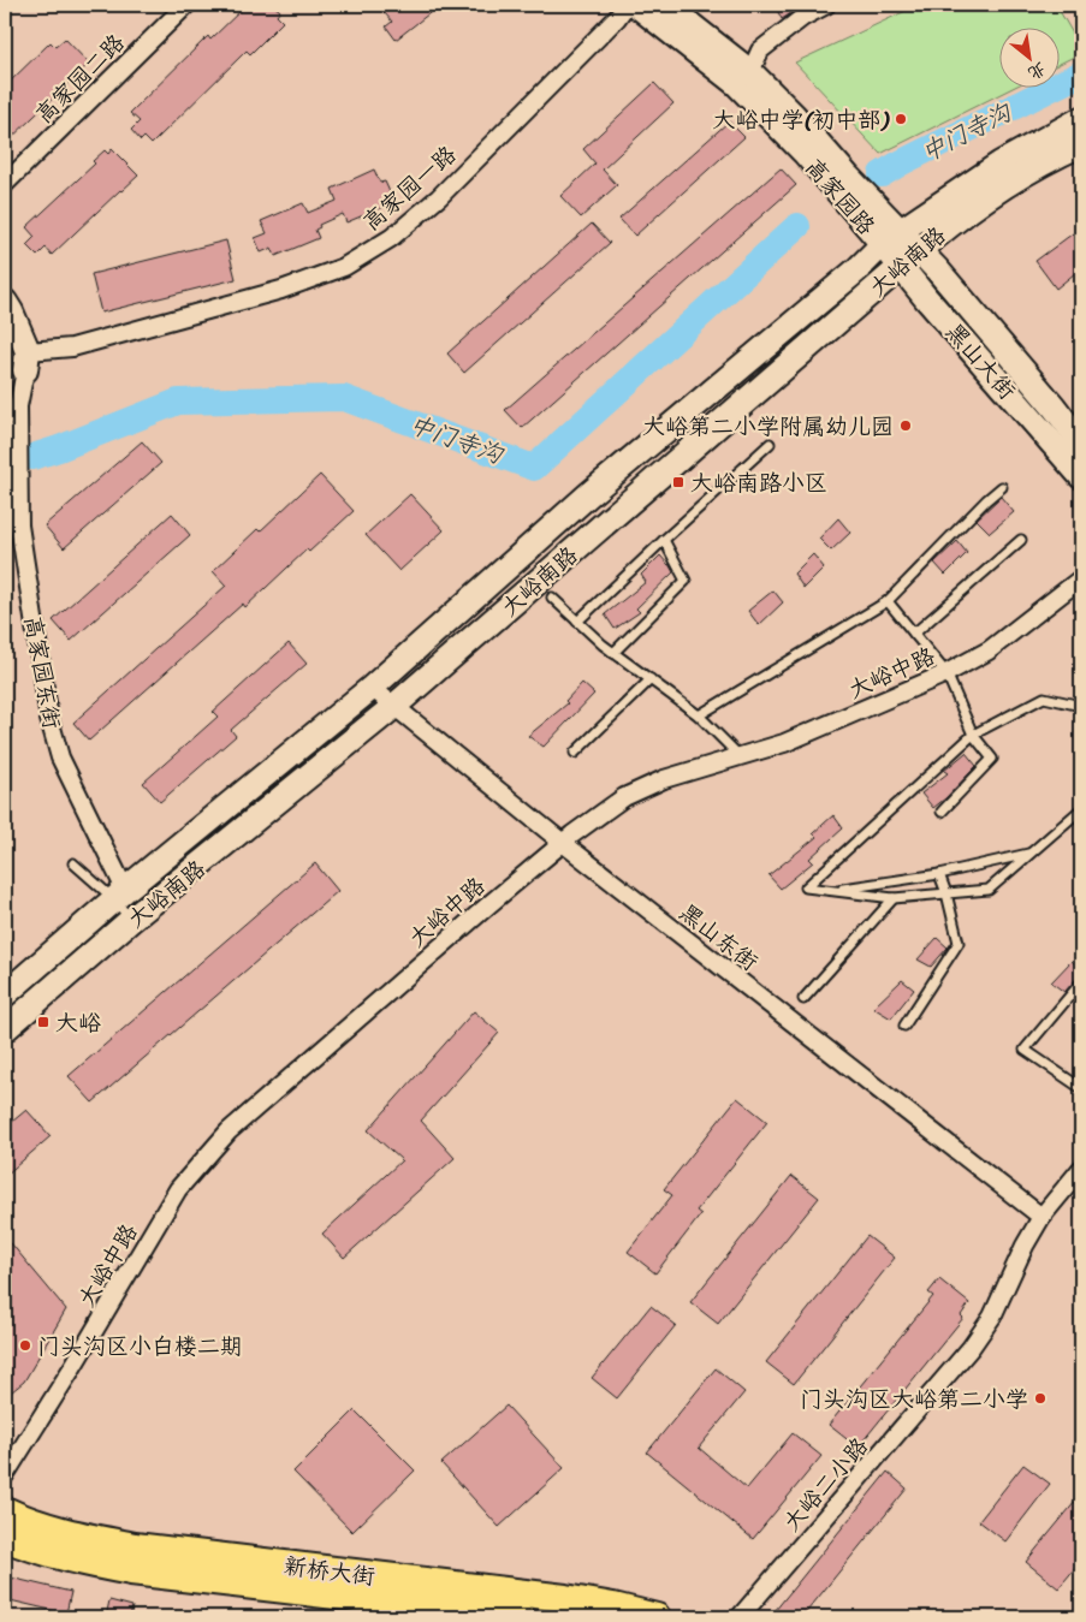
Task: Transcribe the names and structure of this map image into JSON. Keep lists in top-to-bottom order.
{
  "streets": {
    "main road": [
      "高家园路",
      "大峪南路",
      "黑山大街",
      "新桥大街"
    ],
    "street": [
      "高家园二路",
      "高家园一路",
      "高家园东街",
      "大峪中路",
      "黑山东街",
      "大峪二小路"
    ]
  },
  "crossings": [
    ["高家园一路", "高家园东街"],
    ["高家园路", "大峪南路"],
    ["高家园路", "黑山大街"],
    ["大峪南路", "黑山大街"],
    ["大峪南路", "高家园东街"],
    ["大峪南路", "黑山东街"],
    ["大峪中路", "黑山东街"],
    ["黑山东街", "大峪二小路"]
  ],
  "water": ["中门寺沟"],
  "places": {
    "other": [
      "大峪中学(初中部)",
      "大峪第二小学附属幼儿园",
      "门头沟区小白楼二期",
      "门头沟区大峪第二小学"
    ],
    "transit": ["大峪南路小区", "大峪"]
  },
  "north": "bottom right"
}
